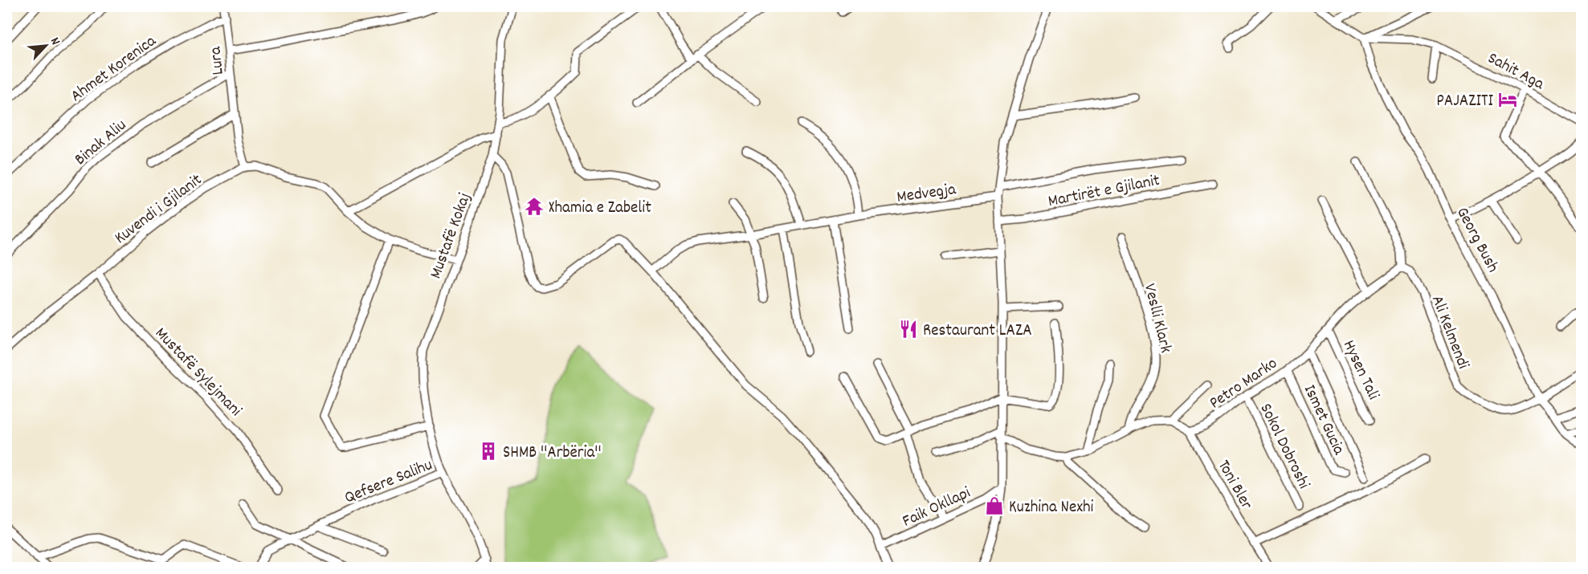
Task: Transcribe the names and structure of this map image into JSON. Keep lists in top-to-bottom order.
{
  "streets": {
    "street": [
      "Lura",
      "Ahmet Korenica",
      "Sahit Aga",
      "Binak Aliu",
      "Martirët e Gjilanit",
      "Medvegja",
      "Kuvendi i Gjilanit",
      "Mustafë Kokaj",
      "Georg Bush",
      "Veslli Klark",
      "Ali Kelmendi",
      "Hysen Tali",
      "Mustafë Sylejmani",
      "Petro Marko",
      "Ismet Gucia",
      "Sokol Dobroshi",
      "Qefsere Salihu",
      "Toni Bler",
      "Faik Okllapi"
    ]
  },
  "crossings": [
    ["Lura", "Ahmet Korenica"],
    ["Lura", "Binak Aliu"],
    ["Lura", "Kuvendi i Gjilanit"],
    ["Sahit Aga", "Georg Bush"],
    ["Kuvendi i Gjilanit", "Mustafë Sylejmani"],
    ["Mustafë Kokaj", "Qefsere Salihu"],
    ["Georg Bush", "Ali Kelmendi"],
    ["Ali Kelmendi", "Petro Marko"],
    ["Hysen Tali", "Petro Marko"],
    ["Petro Marko", "Ismet Gucia"],
    ["Petro Marko", "Sokol Dobroshi"],
    ["Petro Marko", "Toni Bler"]
  ],
  "places": {
    "hotel": ["PAJAZITI"],
    "temple": ["Xhamia e Zabelit"],
    "restaurant": ["Restaurant LAZA"],
    "building": ["SHMB ''Arbëria''"],
    "shop": ["Kuzhina Nexhi"]
  },
  "north": "top right"
}
